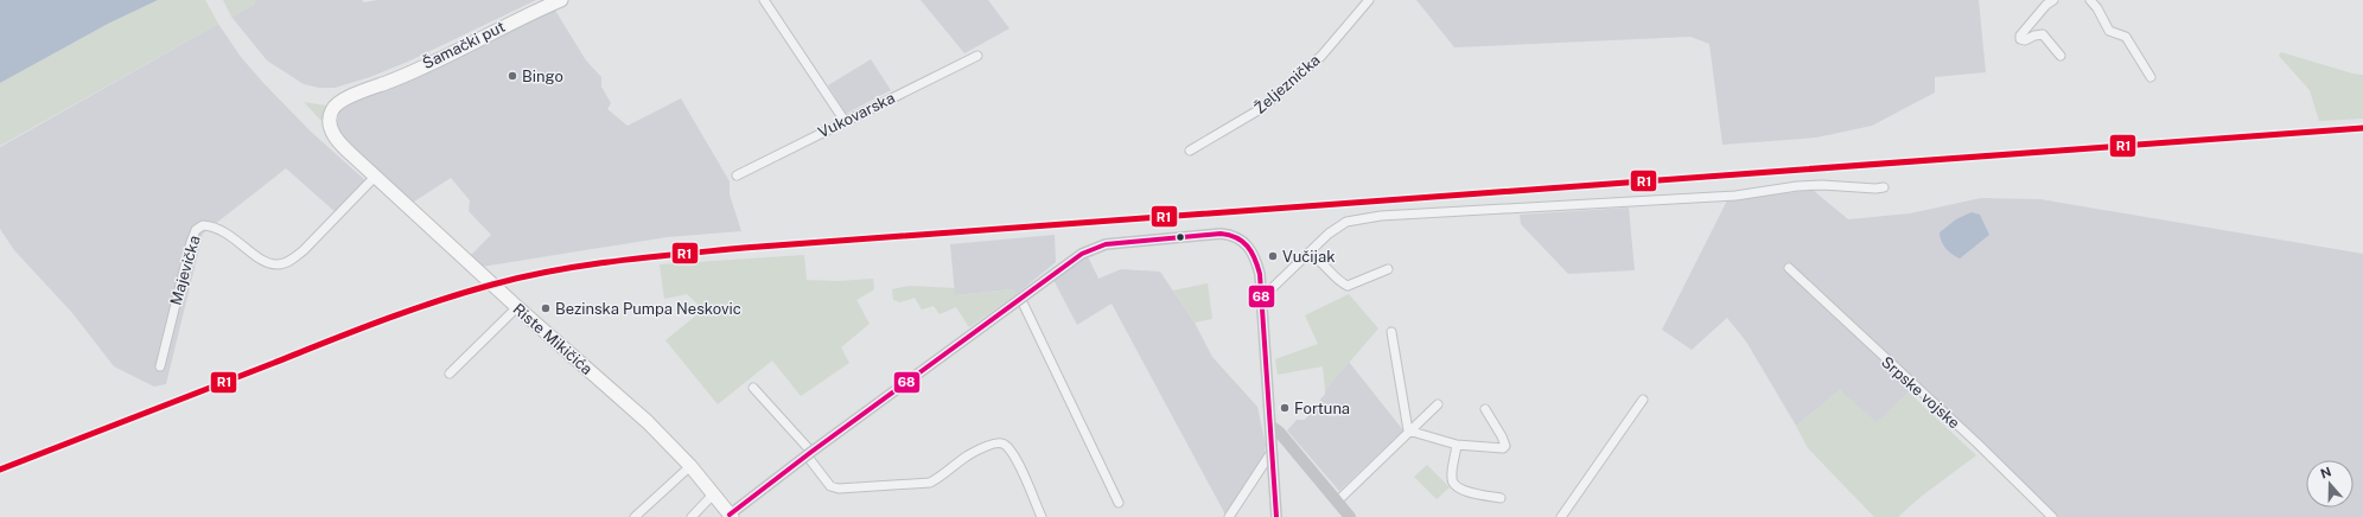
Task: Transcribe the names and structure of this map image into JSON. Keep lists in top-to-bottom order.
{
  "streets": {
    "main road": ["Šamački put", "Riste Mikičića"],
    "street": [
      "Željeznička",
      "Vukovarska",
      "Majevička",
      "Srpske vojske"
    ]
  },
  "crossings": [
    ["Šamački put", "Riste Mikičića"],
    ["Majevička", "Riste Mikičića"]
  ],
  "places": [
    "Bingo",
    "Vučijak",
    "Bezinska Pumpa Neskovic",
    "Fortuna"
  ],
  "lines": ["transit line R1", "transit line 68"],
  "north": "top"
}
